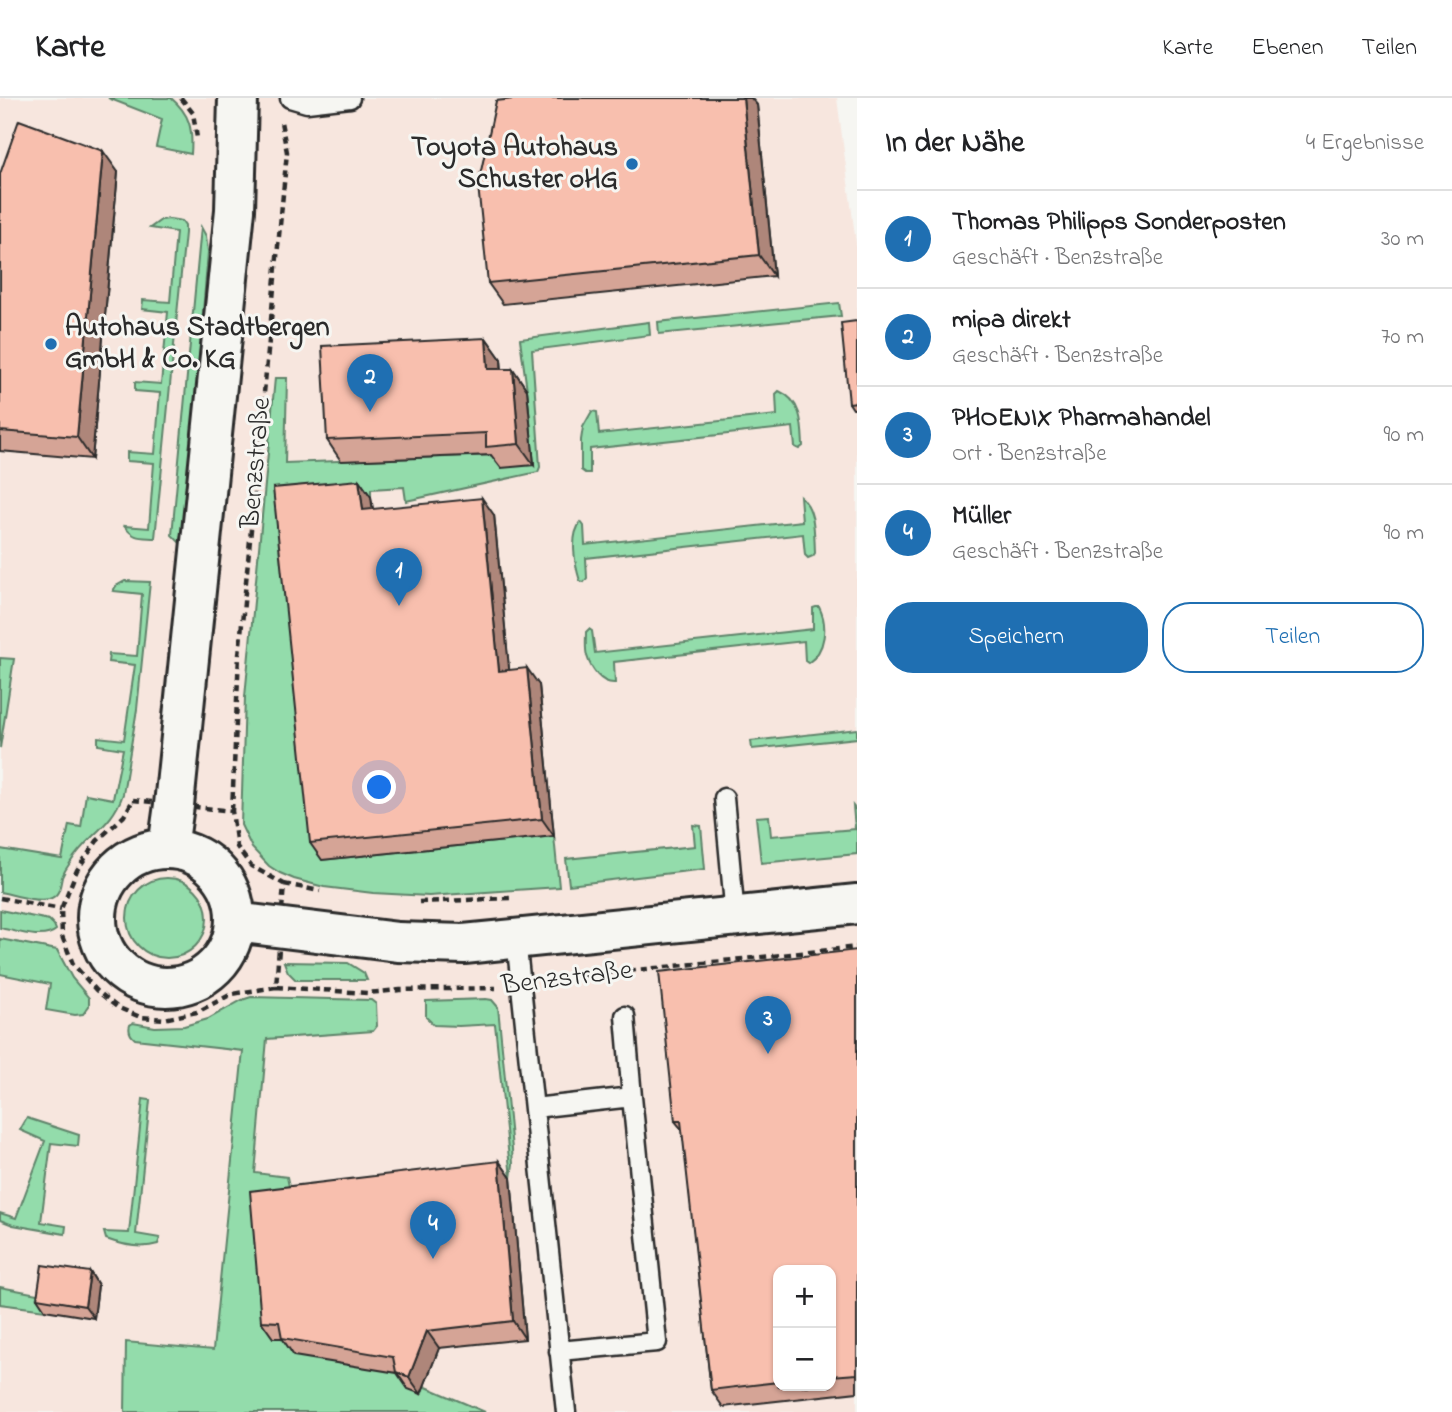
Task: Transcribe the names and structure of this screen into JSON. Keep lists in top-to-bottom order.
{
  "streets": {
    "street": ["Benzstraße"]
  },
  "places": ["Toyota Autohaus Schuster oHG", "Autohaus Stadtbergen GmbH & Co. KG"],
  "page": {
    "header": "Karte",
    "nav": ["Karte", "Ebenen", "Teilen"],
    "heading": ["In der Nähe", "4 Ergebnisse"],
    "list": [
      {
        "mark": "1",
        "name": "Thomas Philipps Sonderposten",
        "note": "Geschäft · Benzstraße",
        "value": "30 m"
      },
      {
        "mark": "2",
        "name": "mipa direkt",
        "note": "Geschäft · Benzstraße",
        "value": "70 m"
      },
      {
        "mark": "3",
        "name": "PHOENIX Pharmahandel",
        "note": "Ort · Benzstraße",
        "value": "90 m"
      },
      {
        "mark": "4",
        "name": "Müller",
        "note": "Geschäft · Benzstraße",
        "value": "90 m"
      }
    ],
    "pins": [
      "2",
      "1",
      "3",
      "4"
    ],
    "buttons": ["Speichern", "Teilen"],
    "map_buttons": ["+", "−"]
  }
}
